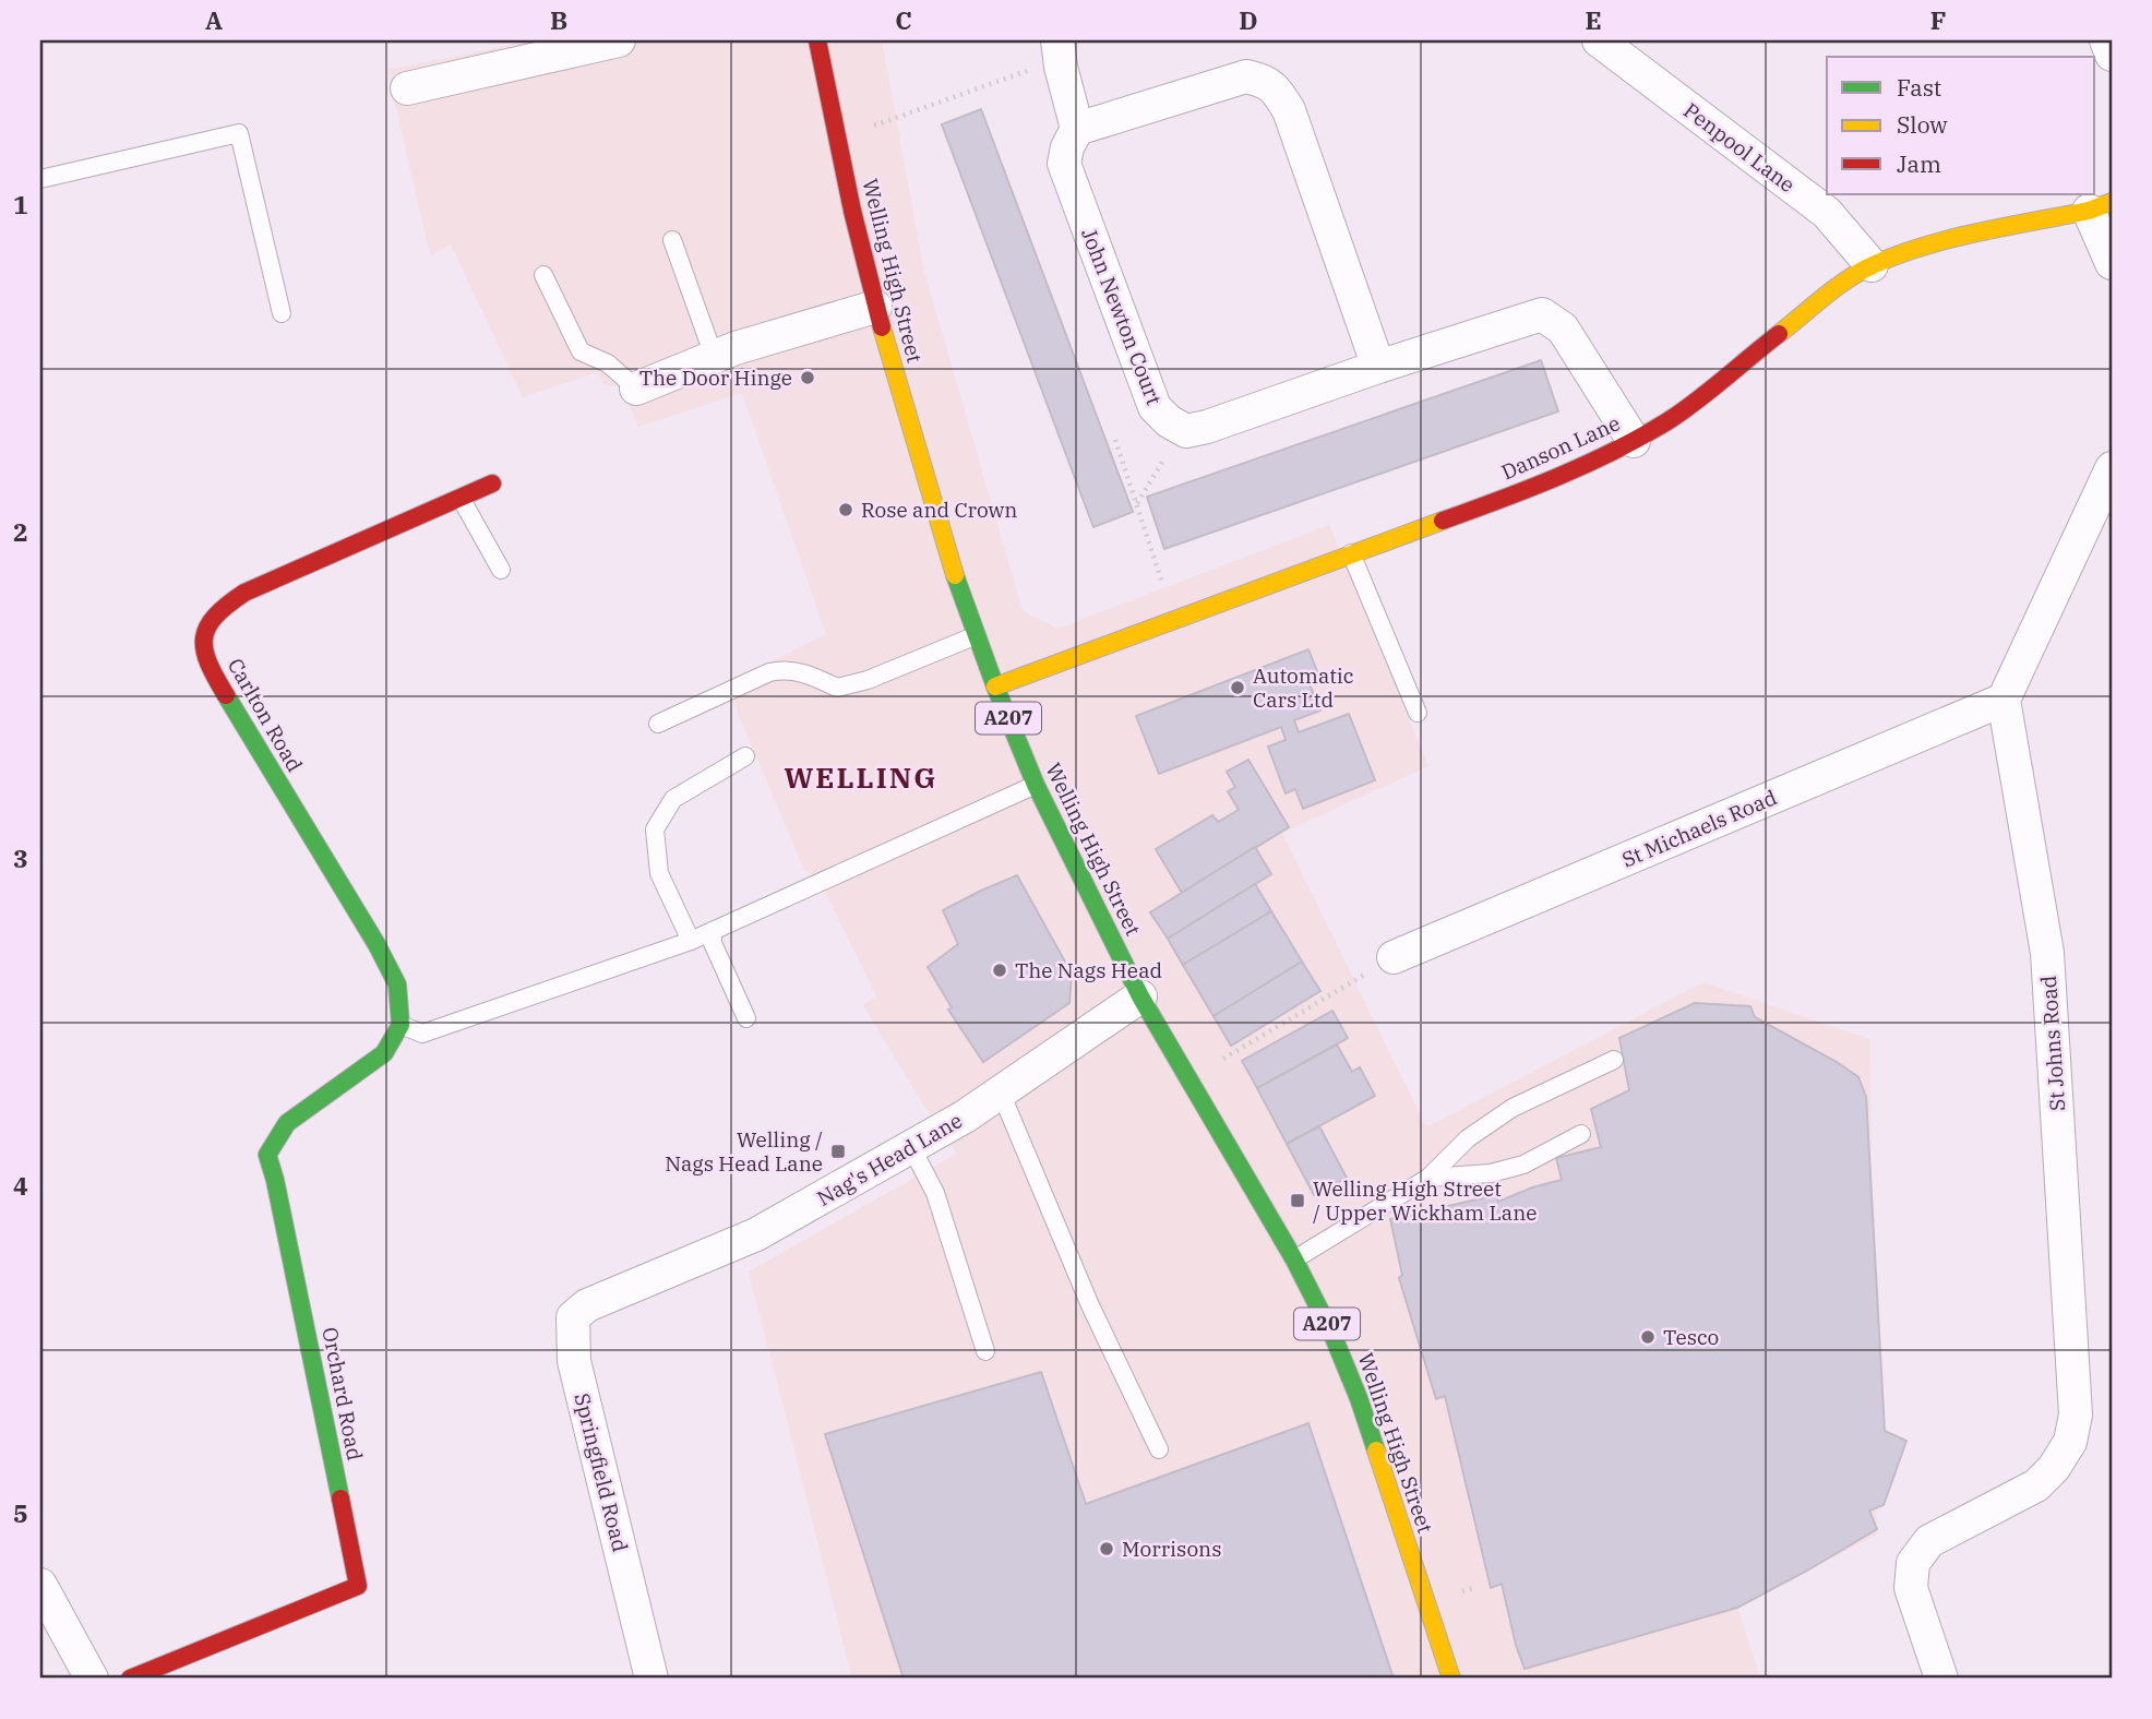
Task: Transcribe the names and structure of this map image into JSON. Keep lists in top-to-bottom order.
{
  "streets": {
    "street": [
      "Penpool Lane",
      "Welling High Street",
      "John Newton Court",
      "Danson Lane",
      "Carlton Road",
      "A207",
      "St Michaels Road",
      "St Johns Road",
      "Nag's Head Lane",
      "Orchard Road",
      "Springfield Road"
    ]
  },
  "crossings": [
    ["Penpool Lane", "Danson Lane"],
    ["Welling High Street", "Danson Lane"],
    ["Welling High Street", "Nag's Head Lane"],
    ["Carlton Road", "Orchard Road"],
    ["St Michaels Road", "St Johns Road"],
    ["Nag's Head Lane", "Springfield Road"]
  ],
  "districts": ["WELLING"],
  "places": {
    "other": [
      "The Door Hinge",
      "Rose and Crown",
      "Automatic Cars Ltd",
      "The Nags Head",
      "Tesco",
      "Morrisons"
    ],
    "transit": ["Welling / Nags Head Lane", "Welling High Street / Upper Wickham Lane"]
  },
  "legend": ["Fast", "Slow", "Jam"],
  "grid": {
    "columns": [
      "A",
      "B",
      "C",
      "D",
      "E",
      "F"
    ],
    "rows": [
      "1",
      "2",
      "3",
      "4",
      "5"
    ]
  }
}
